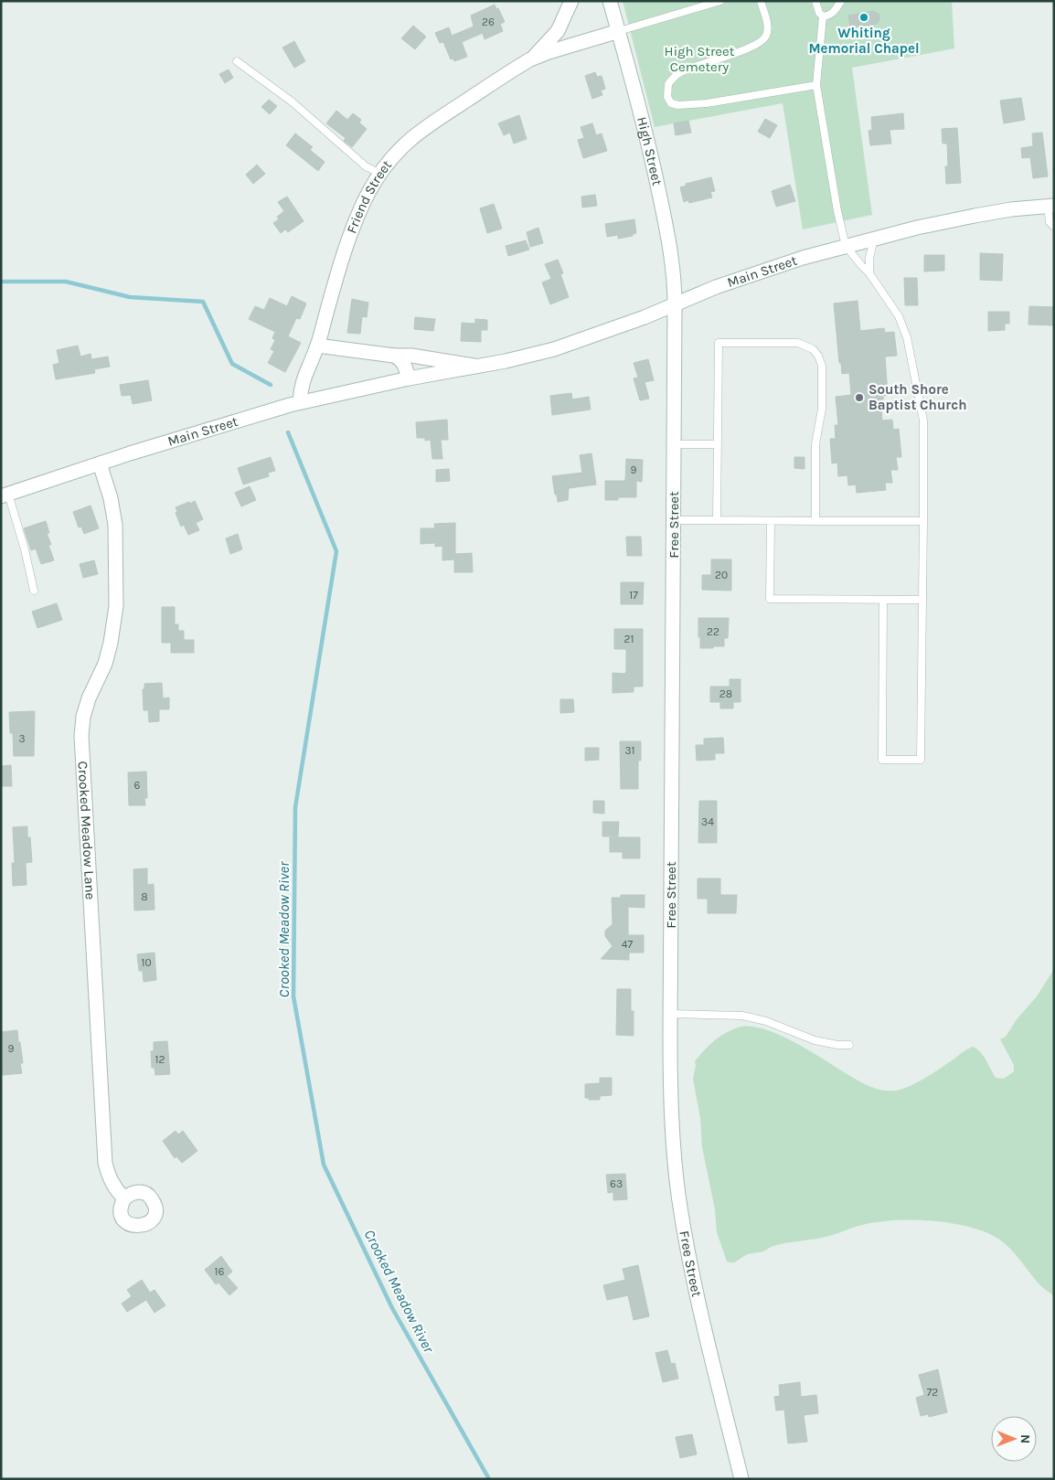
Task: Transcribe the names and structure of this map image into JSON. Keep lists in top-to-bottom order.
{
  "streets": {
    "street": [
      "High Street",
      "Friend Street",
      "Main Street",
      "Free Street",
      "Crooked Meadow Lane"
    ]
  },
  "crossings": [
    ["High Street", "Friend Street"],
    ["High Street", "Main Street"],
    ["High Street", "Free Street"],
    ["Friend Street", "Main Street"],
    ["Main Street", "Free Street"],
    ["Main Street", "Crooked Meadow Lane"]
  ],
  "water": ["Crooked Meadow River"],
  "parks": ["High Street Cemetery"],
  "places": ["Whiting Memorial Chapel", "South Shore Baptist Church"],
  "house_numbers": [
    "26",
    "9",
    "20",
    "17",
    "22",
    "21",
    "28",
    "3",
    "31",
    "6",
    "34",
    "8",
    "47",
    "10",
    "9",
    "12",
    "63",
    "16",
    "72"
  ],
  "north": "right"
}
